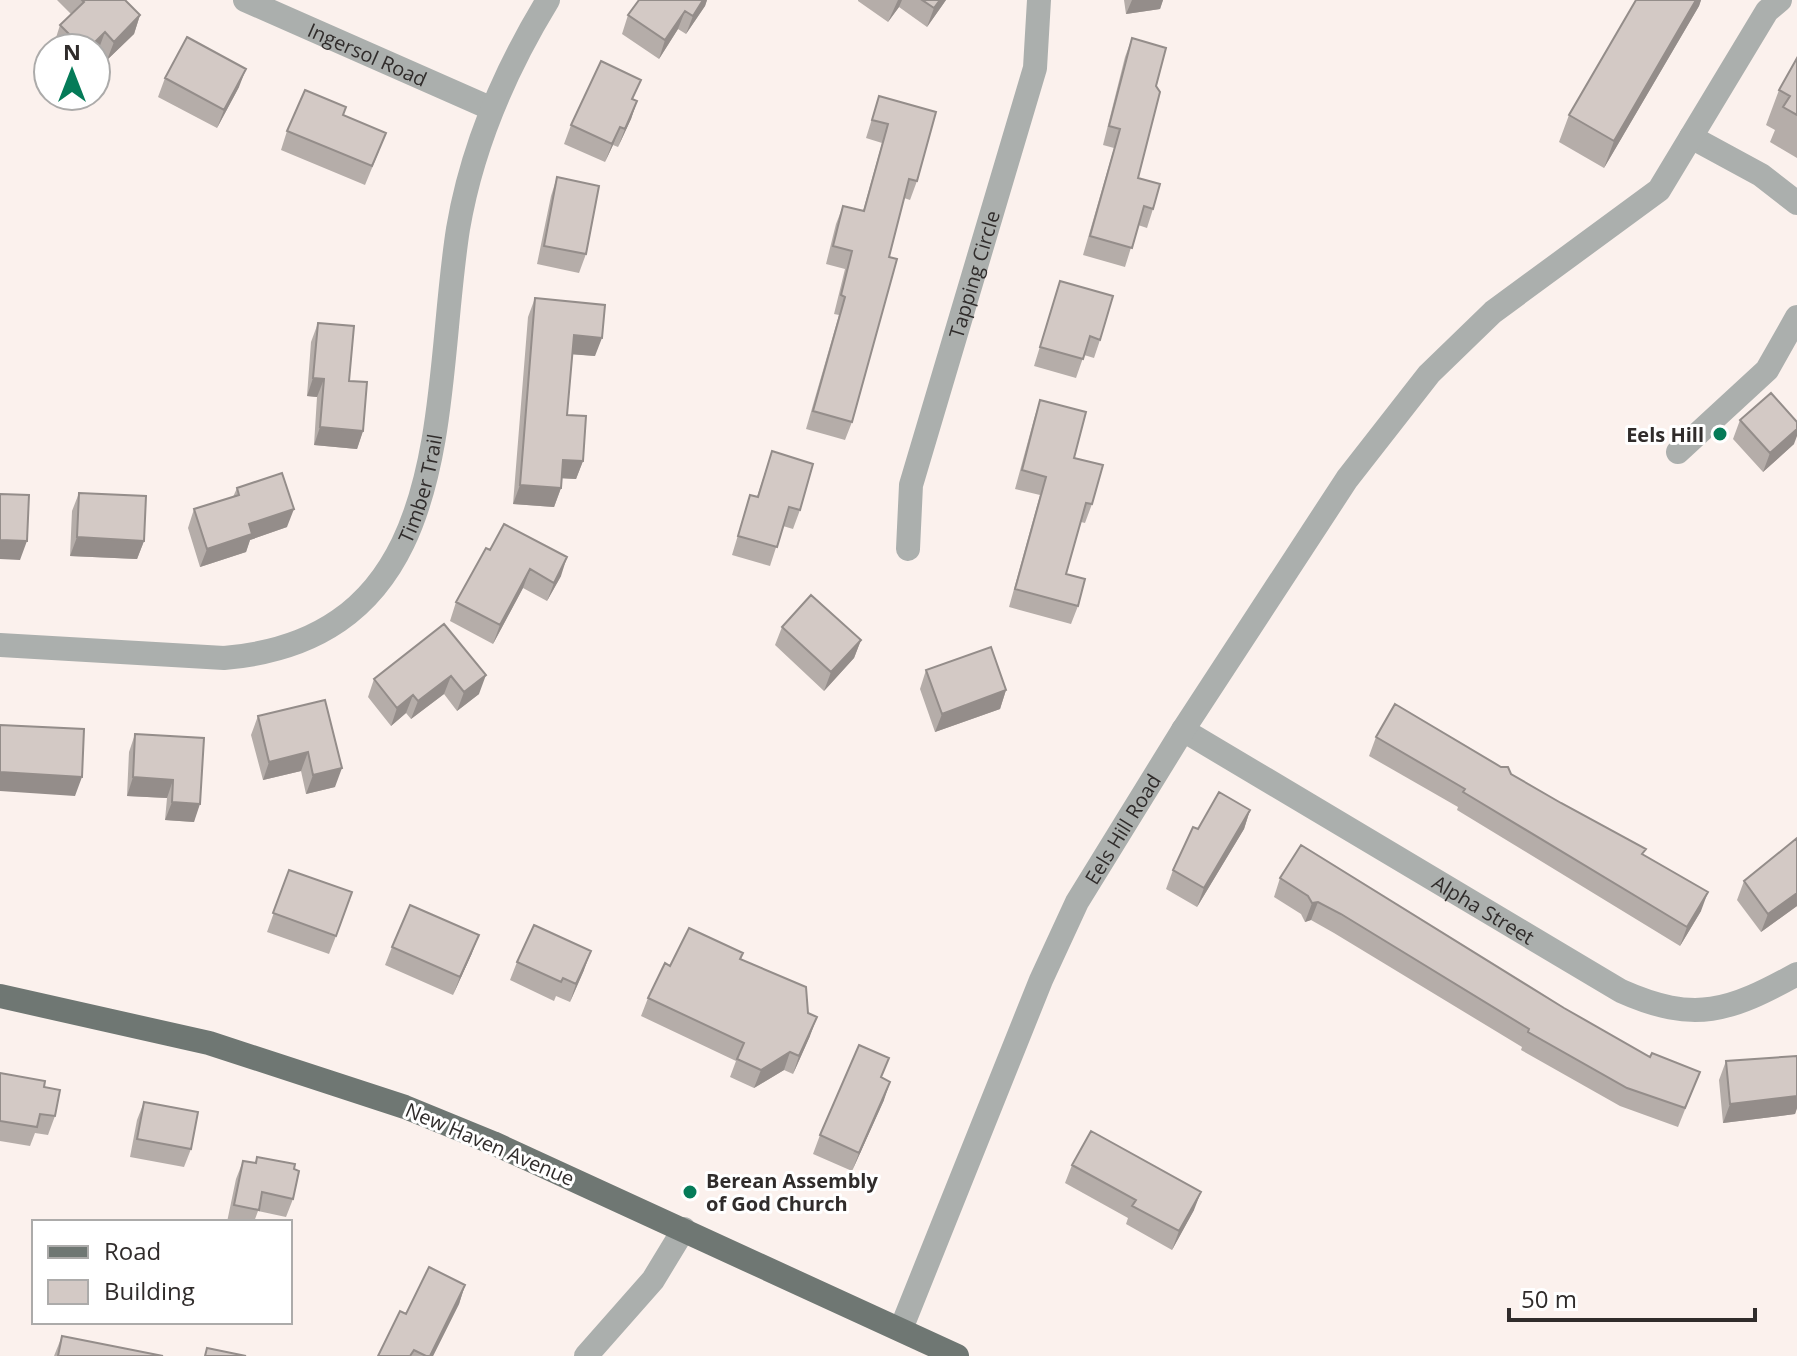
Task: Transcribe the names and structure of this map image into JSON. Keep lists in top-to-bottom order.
{
  "streets": {
    "main road": ["New Haven Avenue"],
    "street": [
      "Ingersol Road",
      "Tapping Circle",
      "Timber Trail",
      "Eels Hill Road",
      "Alpha Street"
    ]
  },
  "crossings": [
    ["Ingersol Road", "Timber Trail"],
    ["Eels Hill Road", "Alpha Street"],
    ["Eels Hill Road", "New Haven Avenue"]
  ],
  "places": ["Eels Hill", "Berean Assembly of God Church"],
  "legend": ["Road", "Building"],
  "scale_bar": "50 m",
  "north": "top"
}
